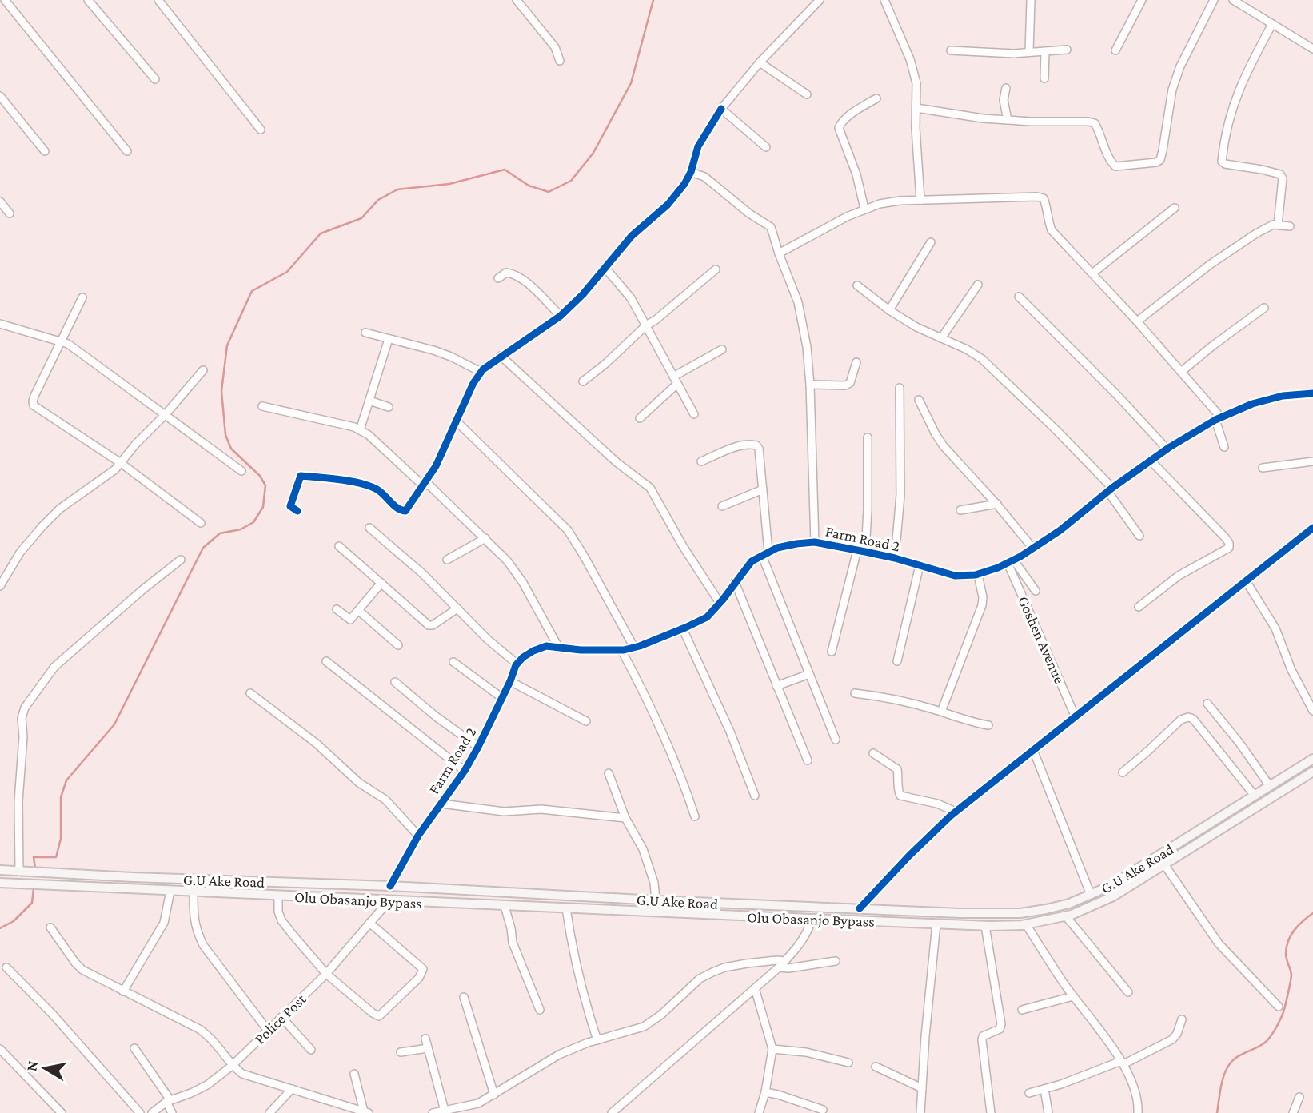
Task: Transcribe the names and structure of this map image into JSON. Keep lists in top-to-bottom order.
{
  "streets": {
    "main road": ["G.U Ake Road", "Olu Obasanjo Bypass"],
    "street": ["Farm Road 2", "Goshen Avenue", "Police Post"]
  },
  "crossings": [
    ["Farm Road 2", "Goshen Avenue"],
    ["Farm Road 2", "G.U Ake Road"],
    ["Olu Obasanjo Bypass", "Police Post"]
  ],
  "north": "left"
}
